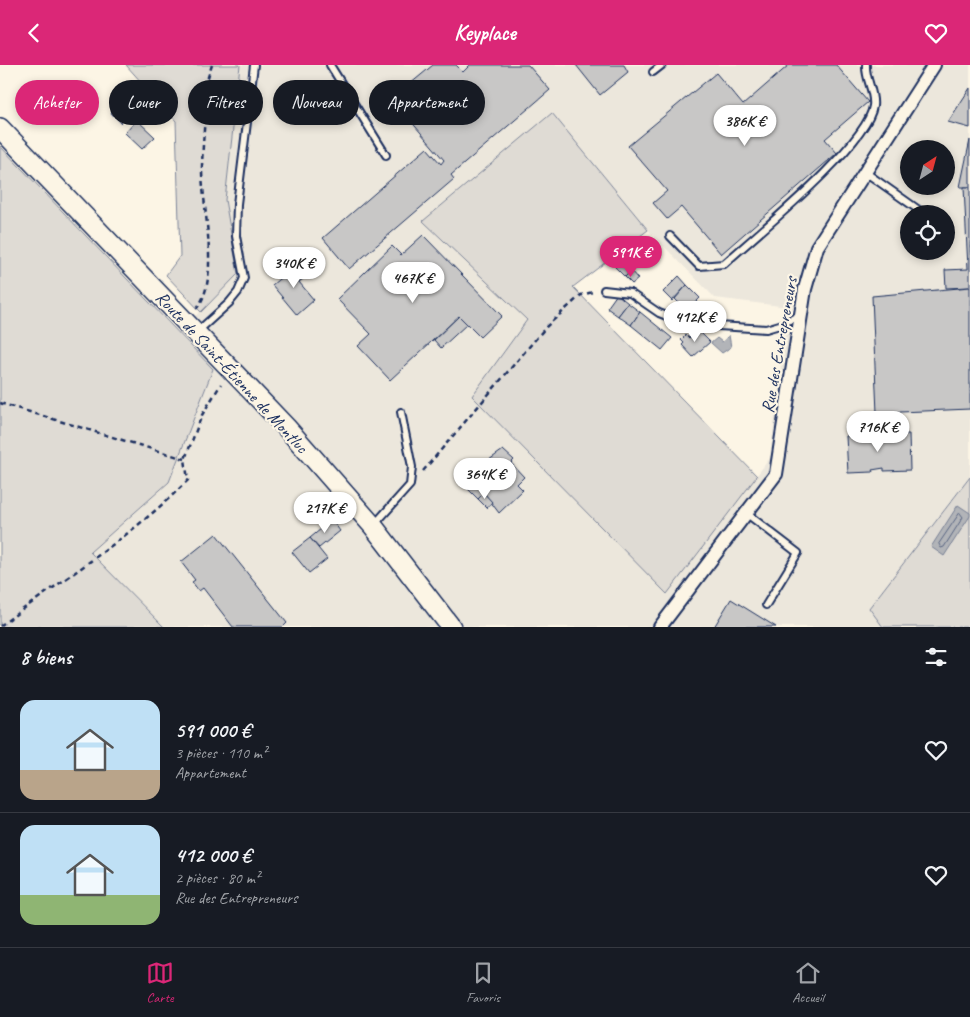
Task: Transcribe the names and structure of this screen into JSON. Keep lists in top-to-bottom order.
{
  "streets": {
    "main road": ["Route de Saint-Étienne de Montluc"],
    "street": ["Rue des Entrepreneurs"]
  },
  "north": "top right",
  "page": {
    "header": "Keyplace",
    "chip": [
      "Acheter",
      "Louer",
      "Filtres",
      "Nouveau",
      "Appartement"
    ],
    "price": [
      "386K €",
      "591K €",
      "340K €",
      "467K €",
      "412K €",
      "716K €",
      "364K €",
      "217K €"
    ],
    "heading": "8 biens",
    "list": [
      {
        "name": "591 000 €",
        "note": "3 pièces · 110 m² · Appartement"
      },
      {
        "name": "412 000 €",
        "note": "2 pièces · 80 m² · Rue des Entrepreneurs"
      }
    ],
    "tabs": ["Carte", "Favoris", "Accueil"]
  }
}
